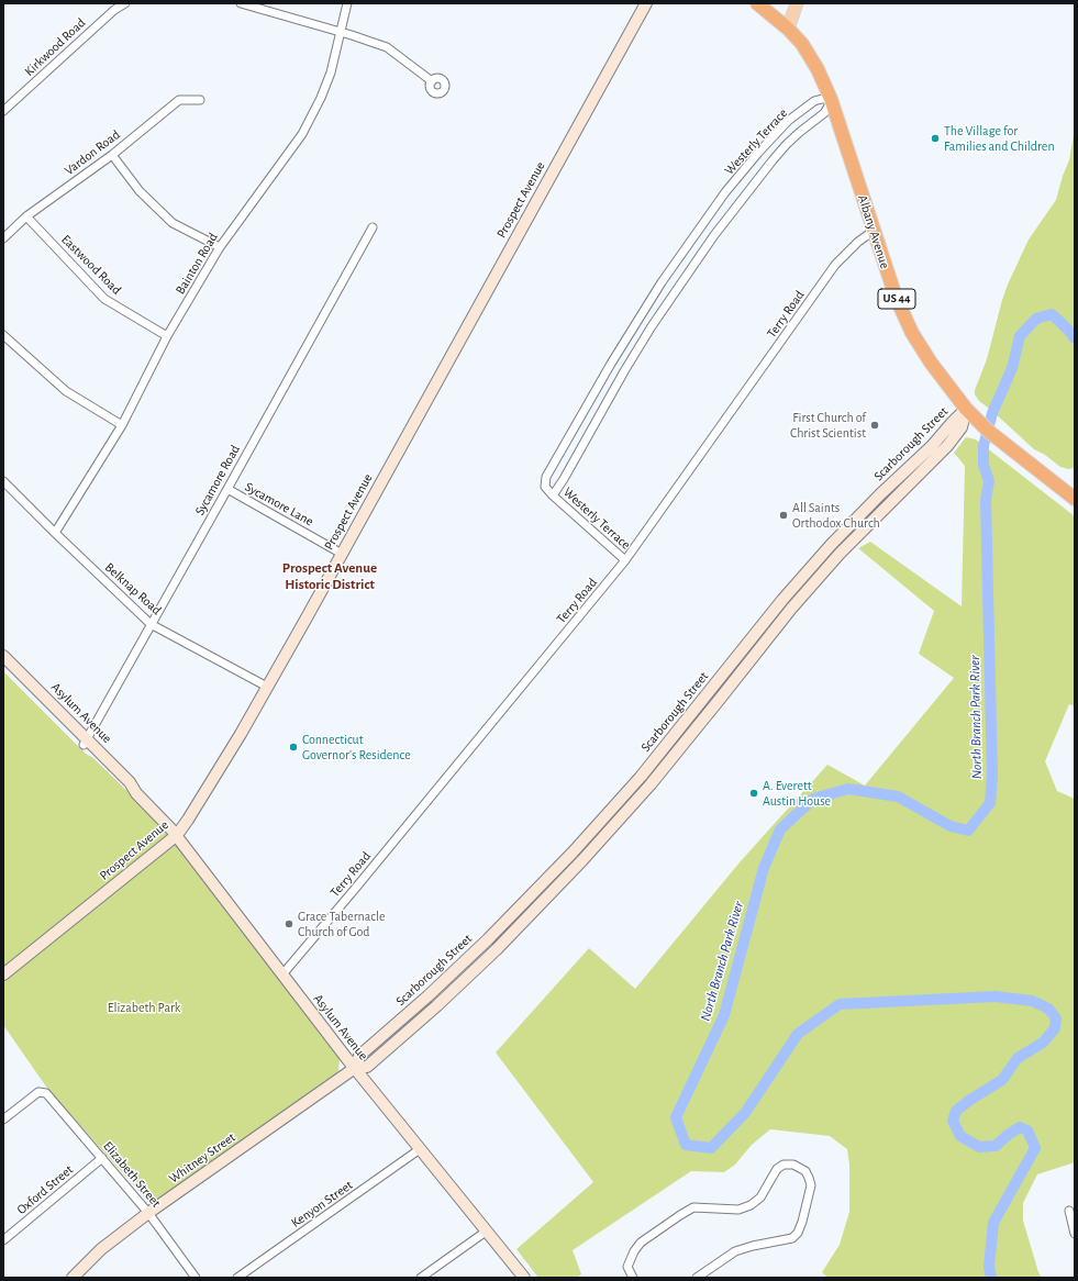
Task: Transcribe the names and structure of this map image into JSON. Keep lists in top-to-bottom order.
{
  "streets": {
    "highway": ["Albany Avenue", "US 44"],
    "main road": [
      "Prospect Avenue",
      "Scarborough Street",
      "Asylum Avenue",
      "Whitney Street"
    ],
    "street": [
      "Kirkwood Road",
      "Westerly Terrace",
      "Vardon Road",
      "Bainton Road",
      "Eastwood Road",
      "Terry Road",
      "Sycamore Road",
      "Sycamore Lane",
      "Belknap Road",
      "Elizabeth Street",
      "Oxford Street",
      "Kenyon Street"
    ]
  },
  "crossings": [
    ["Westerly Terrace", "Albany Avenue"],
    ["Westerly Terrace", "Terry Road"],
    ["Vardon Road", "Eastwood Road"],
    ["Prospect Avenue", "Sycamore Lane"],
    ["Prospect Avenue", "Belknap Road"],
    ["Prospect Avenue", "Asylum Avenue"],
    ["Albany Avenue", "Terry Road"],
    ["Albany Avenue", "Scarborough Street"],
    ["Bainton Road", "Eastwood Road"],
    ["Bainton Road", "Belknap Road"],
    ["Terry Road", "Asylum Avenue"],
    ["Scarborough Street", "Asylum Avenue"],
    ["Scarborough Street", "Whitney Street"],
    ["Sycamore Road", "Sycamore Lane"],
    ["Sycamore Road", "Belknap Road"],
    ["Sycamore Road", "Asylum Avenue"],
    ["Asylum Avenue", "Whitney Street"],
    ["Asylum Avenue", "Kenyon Street"],
    ["Whitney Street", "Elizabeth Street"],
    ["Elizabeth Street", "Oxford Street"]
  ],
  "districts": ["Prospect Avenue Historic District"],
  "water": ["North Branch Park River"],
  "parks": ["Elizabeth Park"],
  "places": [
    "The Village for Families and Children",
    "First Church of Christ Scientist",
    "All Saints Orthodox Church",
    "Connecticut Governor's Residence",
    "A. Everett Austin House",
    "Grace Tabernacle Church of God"
  ]
}
